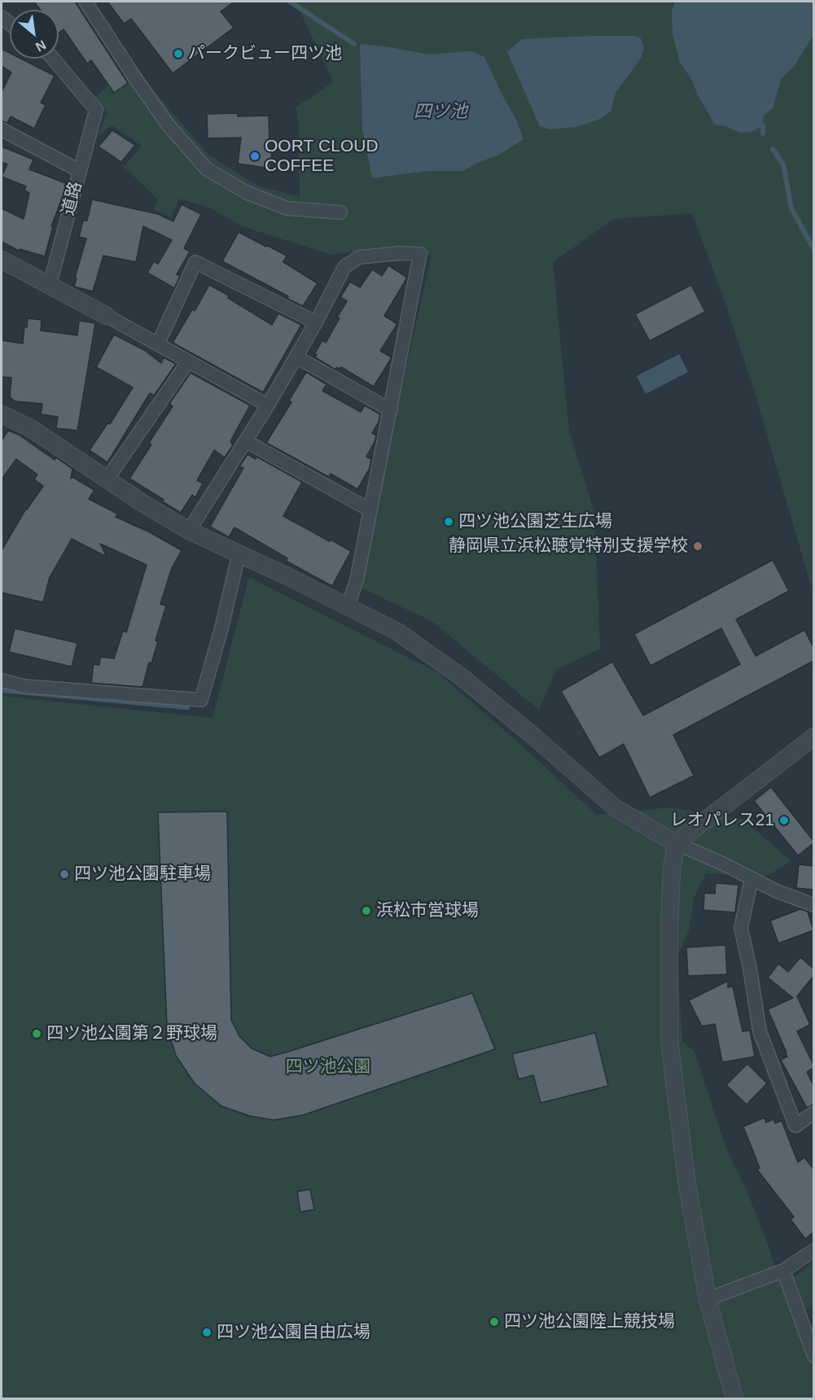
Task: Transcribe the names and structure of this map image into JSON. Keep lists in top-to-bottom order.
{
  "streets": {
    "street": ["道路"]
  },
  "water": ["四ツ池"],
  "parks": ["四ツ池公園"],
  "places": [
    "パークビュー四ツ池",
    "OORT CLOUD COFFEE",
    "四ツ池公園芝生広場",
    "静岡県立浜松聴覚特別支援学校",
    "レオパレス21",
    "四ツ池公園駐車場",
    "浜松市営球場",
    "四ツ池公園第２野球場",
    "四ツ池公園陸上競技場",
    "四ツ池公園自由広場"
  ],
  "north": "bottom right"
}
